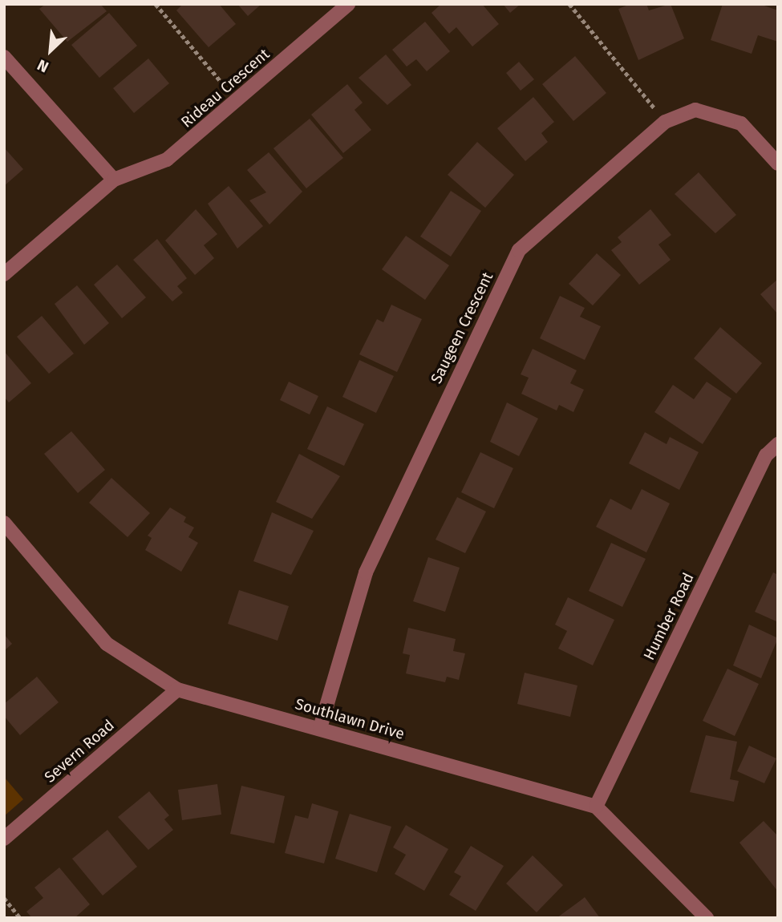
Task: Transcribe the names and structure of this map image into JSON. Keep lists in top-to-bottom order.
{
  "streets": {
    "street": [
      "Rideau Crescent",
      "Saugeen Crescent",
      "Humber Road",
      "Southlawn Drive",
      "Severn Road"
    ]
  },
  "crossings": [
    ["Saugeen Crescent", "Southlawn Drive"],
    ["Humber Road", "Southlawn Drive"],
    ["Southlawn Drive", "Severn Road"]
  ],
  "north": "bottom left"
}
